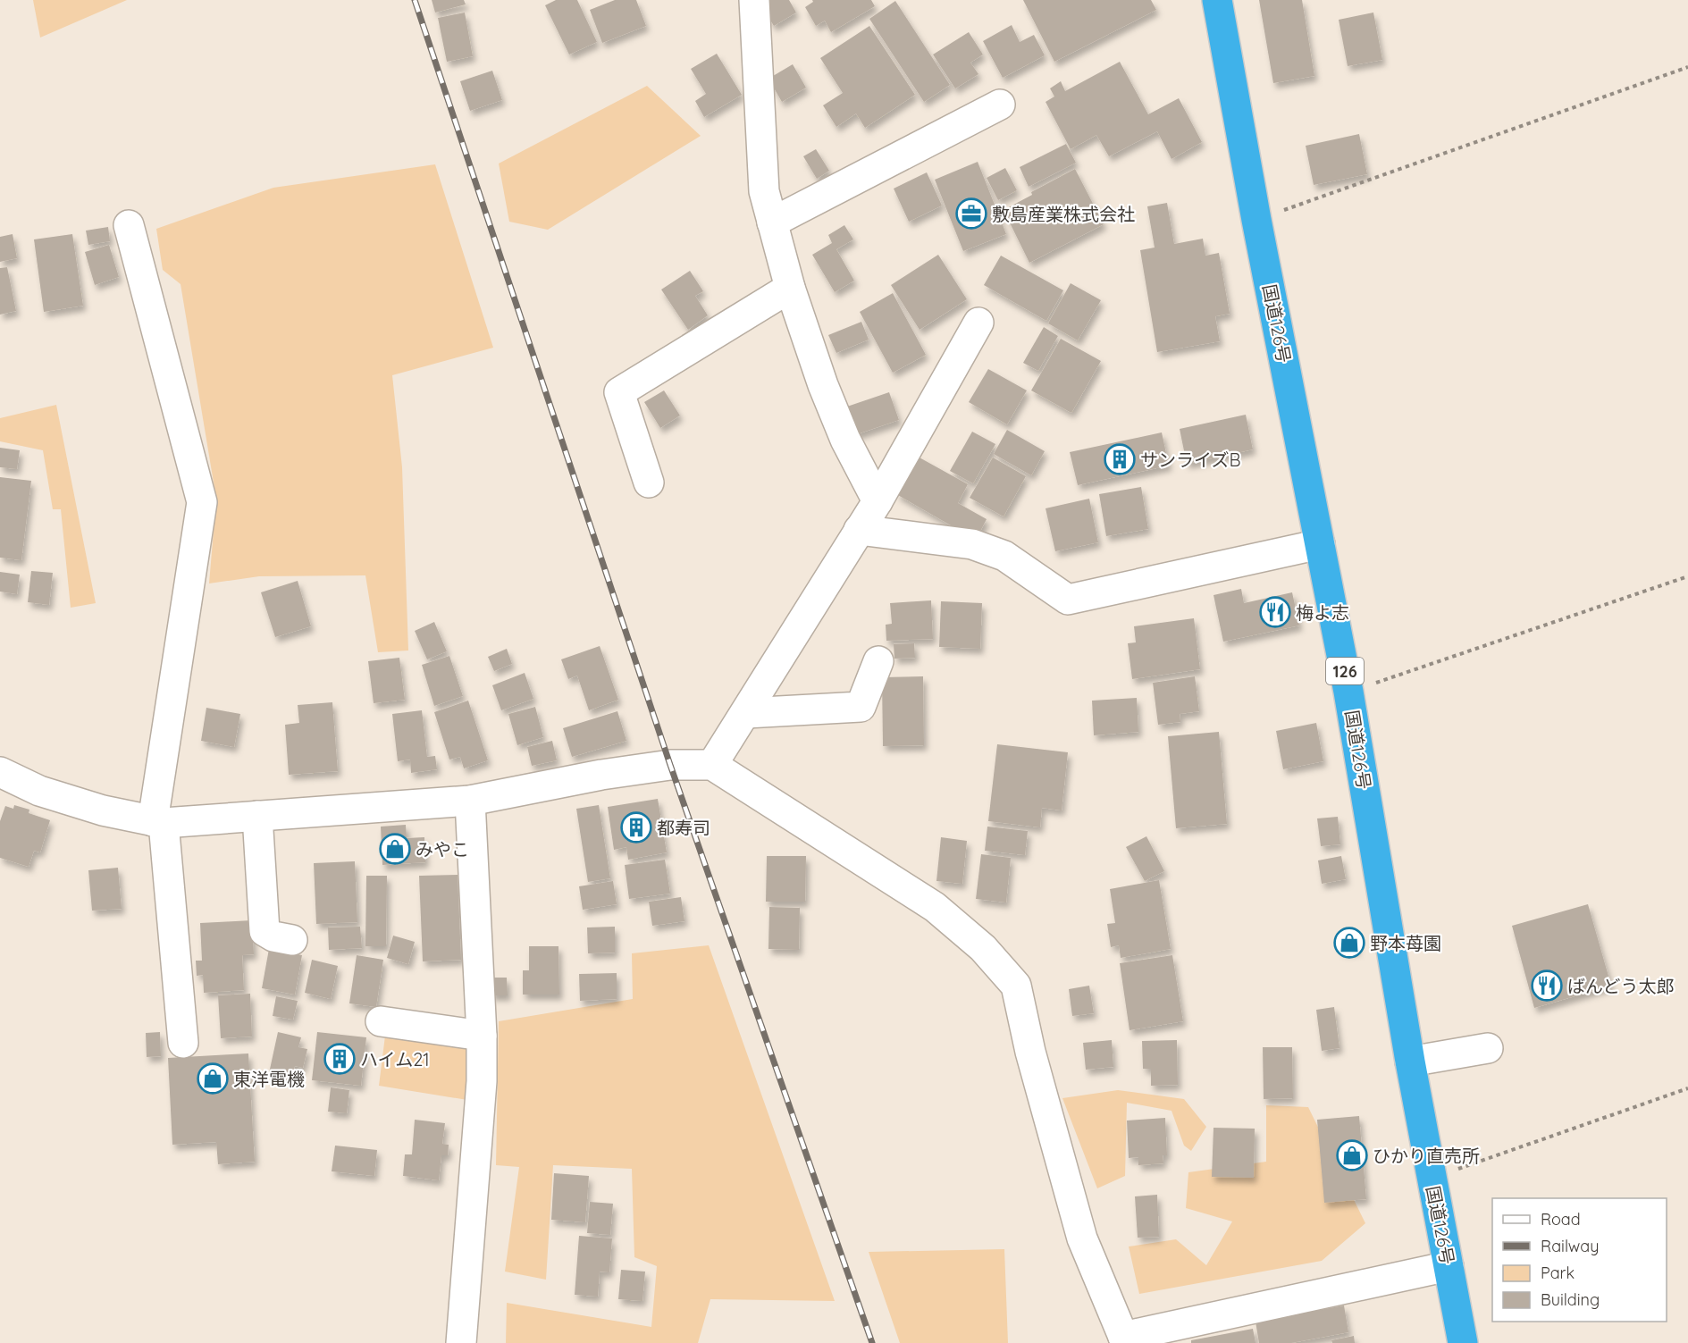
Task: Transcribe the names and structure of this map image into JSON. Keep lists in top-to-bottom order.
{
  "streets": {
    "highway": ["国道126号", "126"]
  },
  "places": {
    "office": ["敷島産業株式会社"],
    "building": ["サンライズB", "都寿司", "ハイム21"],
    "restaurant": ["梅よ志", "ばんどう太郎"],
    "shop": [
      "みやこ",
      "野本苺園",
      "東洋電機",
      "ひかり直売所"
    ]
  },
  "legend": [
    "Road",
    "Railway",
    "Park",
    "Building"
  ]
}
